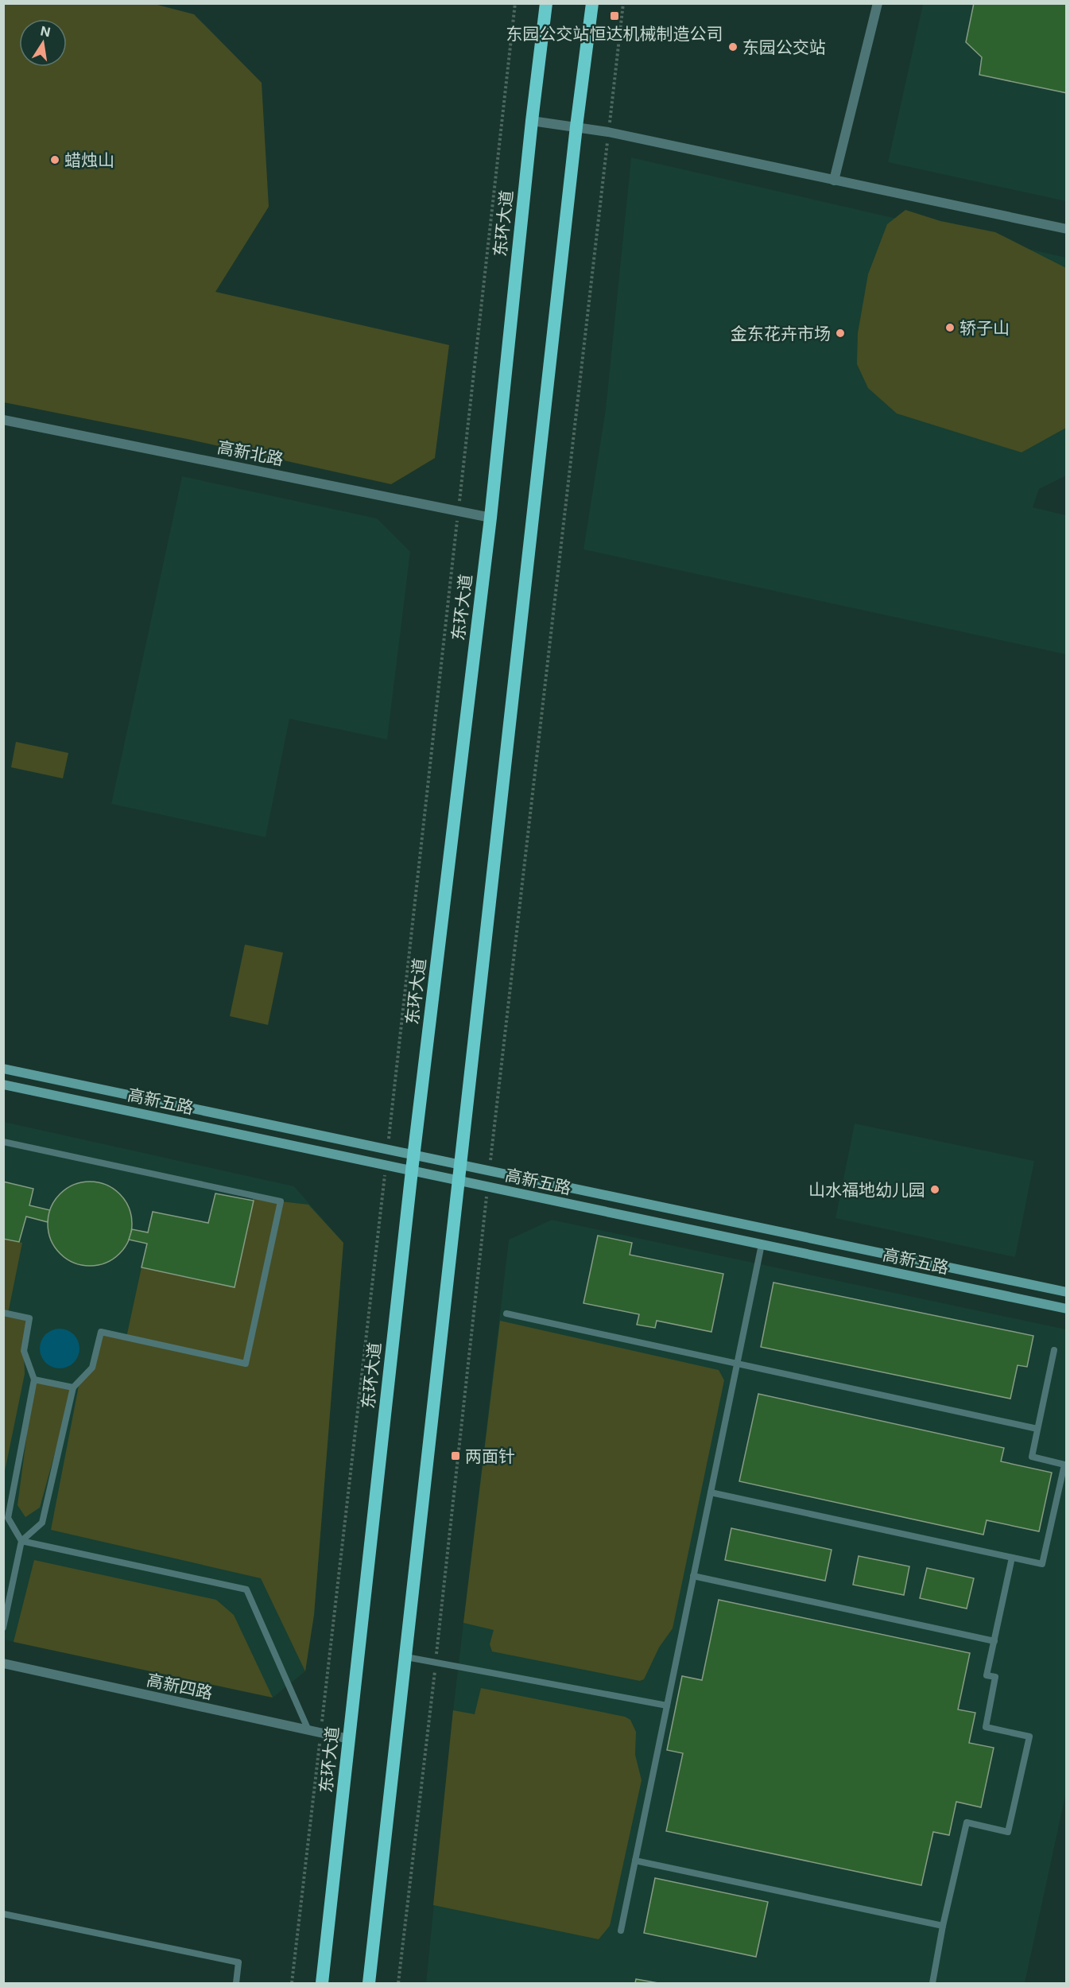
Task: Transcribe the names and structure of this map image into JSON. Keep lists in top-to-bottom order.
{
  "streets": {
    "highway": ["东环大道"],
    "main road": ["高新五路"],
    "street": ["高新北路", "高新四路"]
  },
  "crossings": [
    ["东环大道", "高新北路"],
    ["东环大道", "高新五路"],
    ["东环大道", "高新四路"]
  ],
  "places": {
    "transit": ["东园公交站恒达机械制造公司", "两面针"],
    "other": [
      "东园公交站",
      "蜡烛山",
      "轿子山",
      "金东花卉市场",
      "山水福地幼儿园"
    ]
  },
  "north": "top"
}
